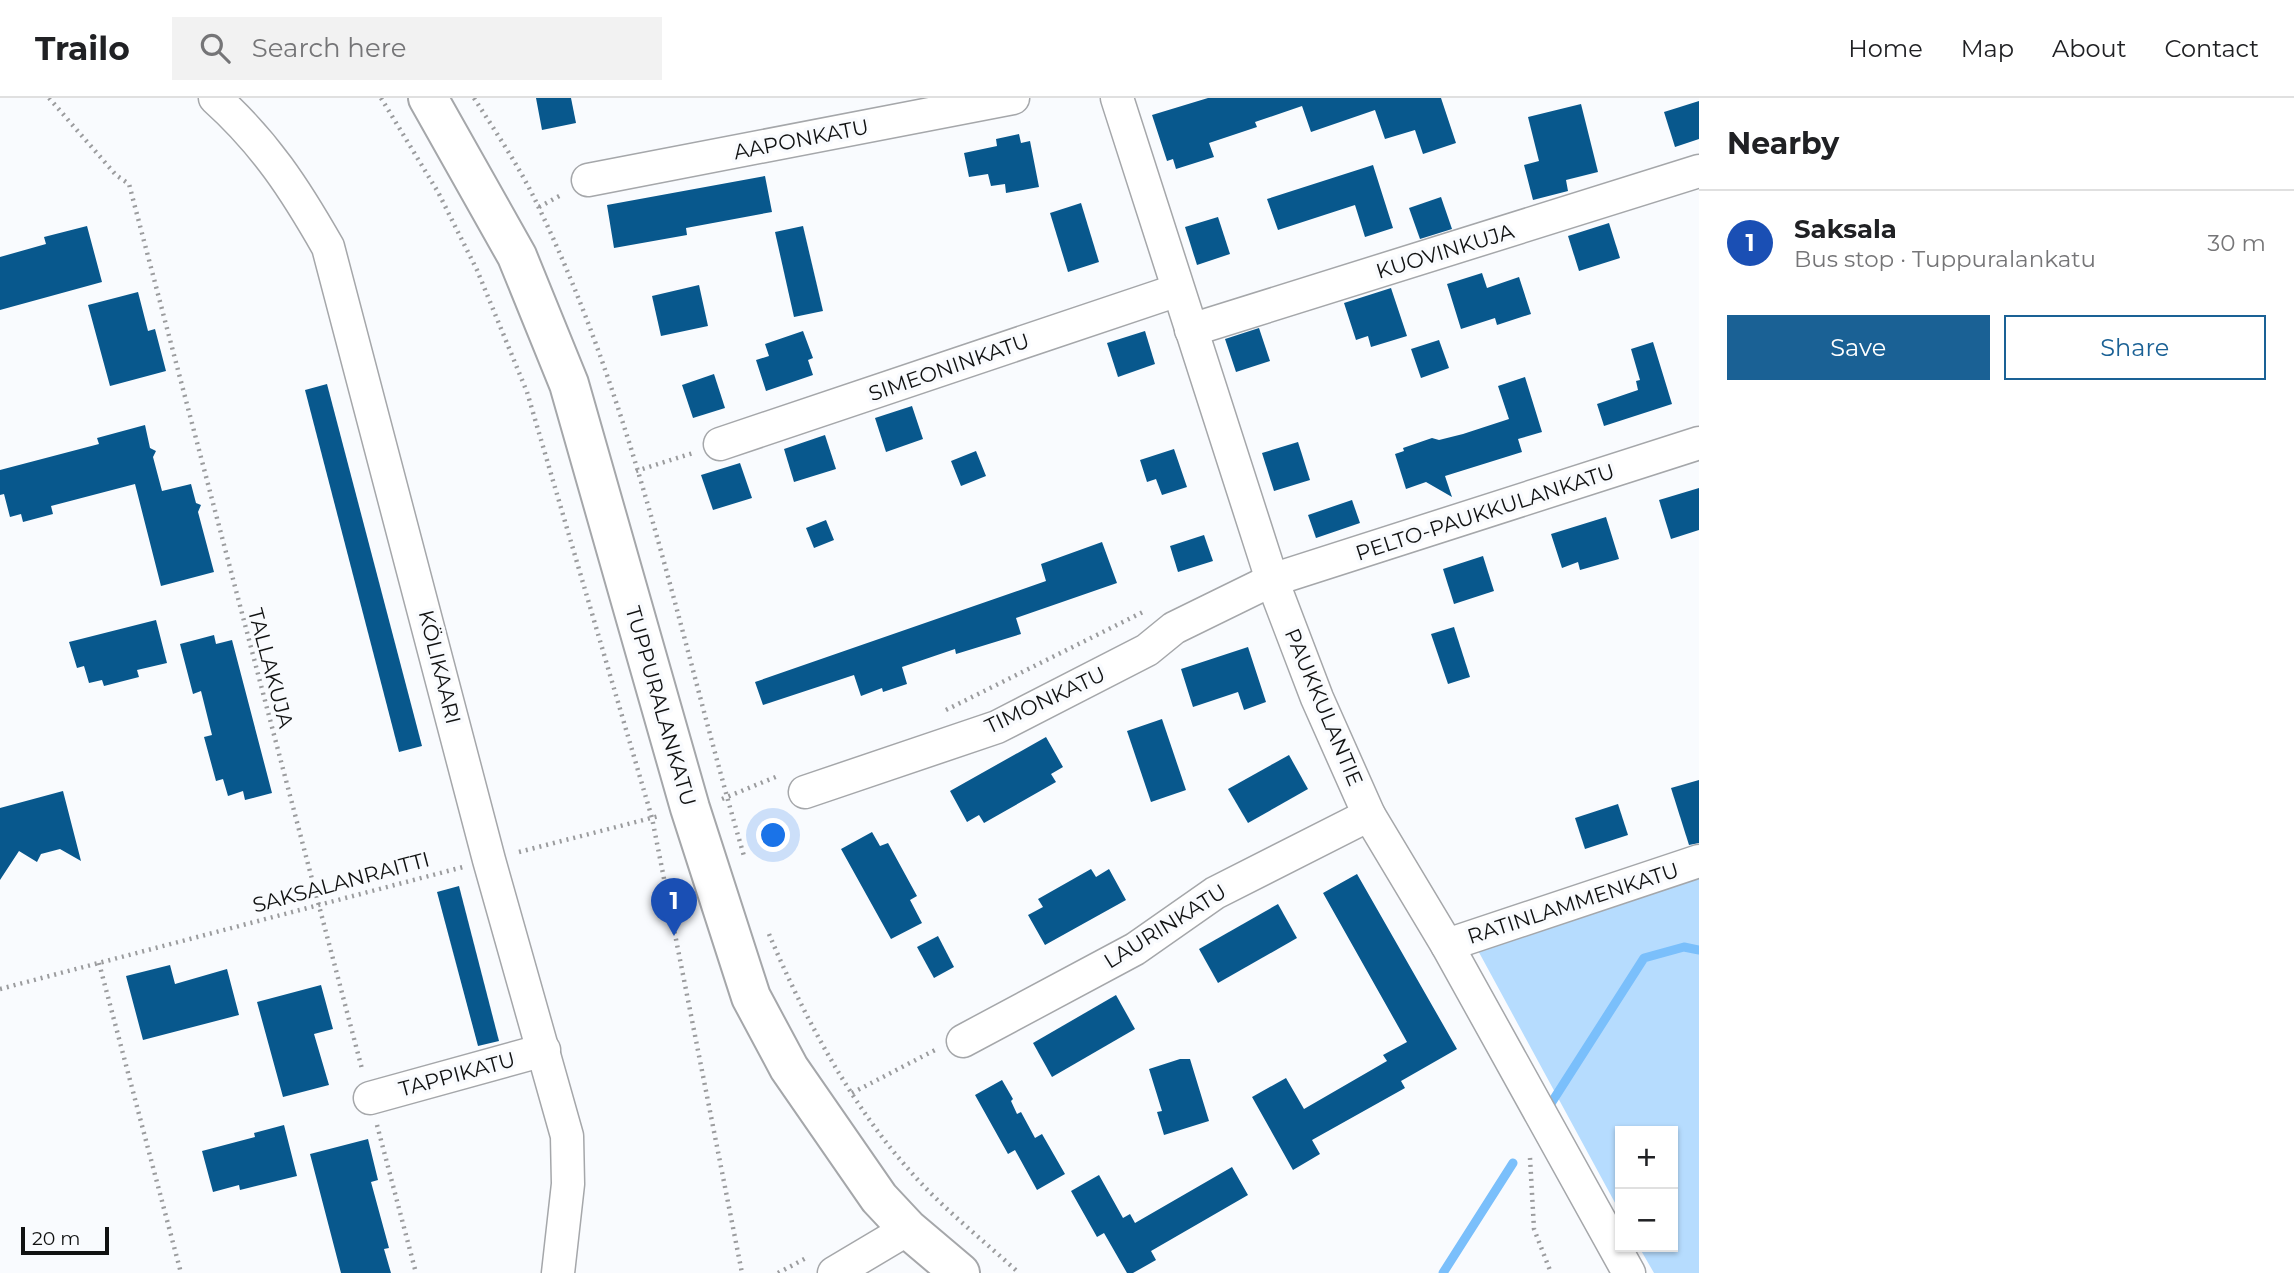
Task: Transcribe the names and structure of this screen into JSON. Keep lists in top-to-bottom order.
{
  "streets": {
    "street": [
      "AAPONKATU",
      "KUOVINKUJA",
      "SIMEONINKATU",
      "PELTO-PAUKKULANKATU",
      "KÖLIKAARI",
      "TIMONKATU",
      "TUPPURALANKATU",
      "PAUKKULANTIE",
      "RATINLAMMENKATU",
      "LAURINKATU",
      "TAPPIKATU"
    ],
    "path": ["TALLAKUJA", "SAKSALANRAITTI"]
  },
  "crossings": [
    ["KUOVINKUJA", "PAUKKULANTIE"],
    ["SIMEONINKATU", "PAUKKULANTIE"],
    ["PELTO-PAUKKULANKATU", "TIMONKATU"],
    ["PELTO-PAUKKULANKATU", "PAUKKULANTIE"],
    ["KÖLIKAARI", "SAKSALANRAITTI"],
    ["KÖLIKAARI", "TAPPIKATU"],
    ["TALLAKUJA", "SAKSALANRAITTI"],
    ["TALLAKUJA", "TAPPIKATU"],
    ["TIMONKATU", "PAUKKULANTIE"],
    ["TIMONKATU", "SAKSALANRAITTI"],
    ["TUPPURALANKATU", "SAKSALANRAITTI"],
    ["PAUKKULANTIE", "RATINLAMMENKATU"],
    ["PAUKKULANTIE", "LAURINKATU"]
  ],
  "scale_bar": "20 m",
  "page": {
    "header": "Trailo",
    "search": "Search here",
    "nav": [
      "Home",
      "Map",
      "About",
      "Contact"
    ],
    "heading": "Nearby",
    "list": [
      {
        "mark": "1",
        "name": "Saksala",
        "note": "Bus stop · Tuppuralankatu",
        "value": "30 m"
      }
    ],
    "buttons": ["Save", "Share"],
    "pins": "1",
    "map_buttons": ["+", "−"],
    "scale": "20 m"
  }
}
